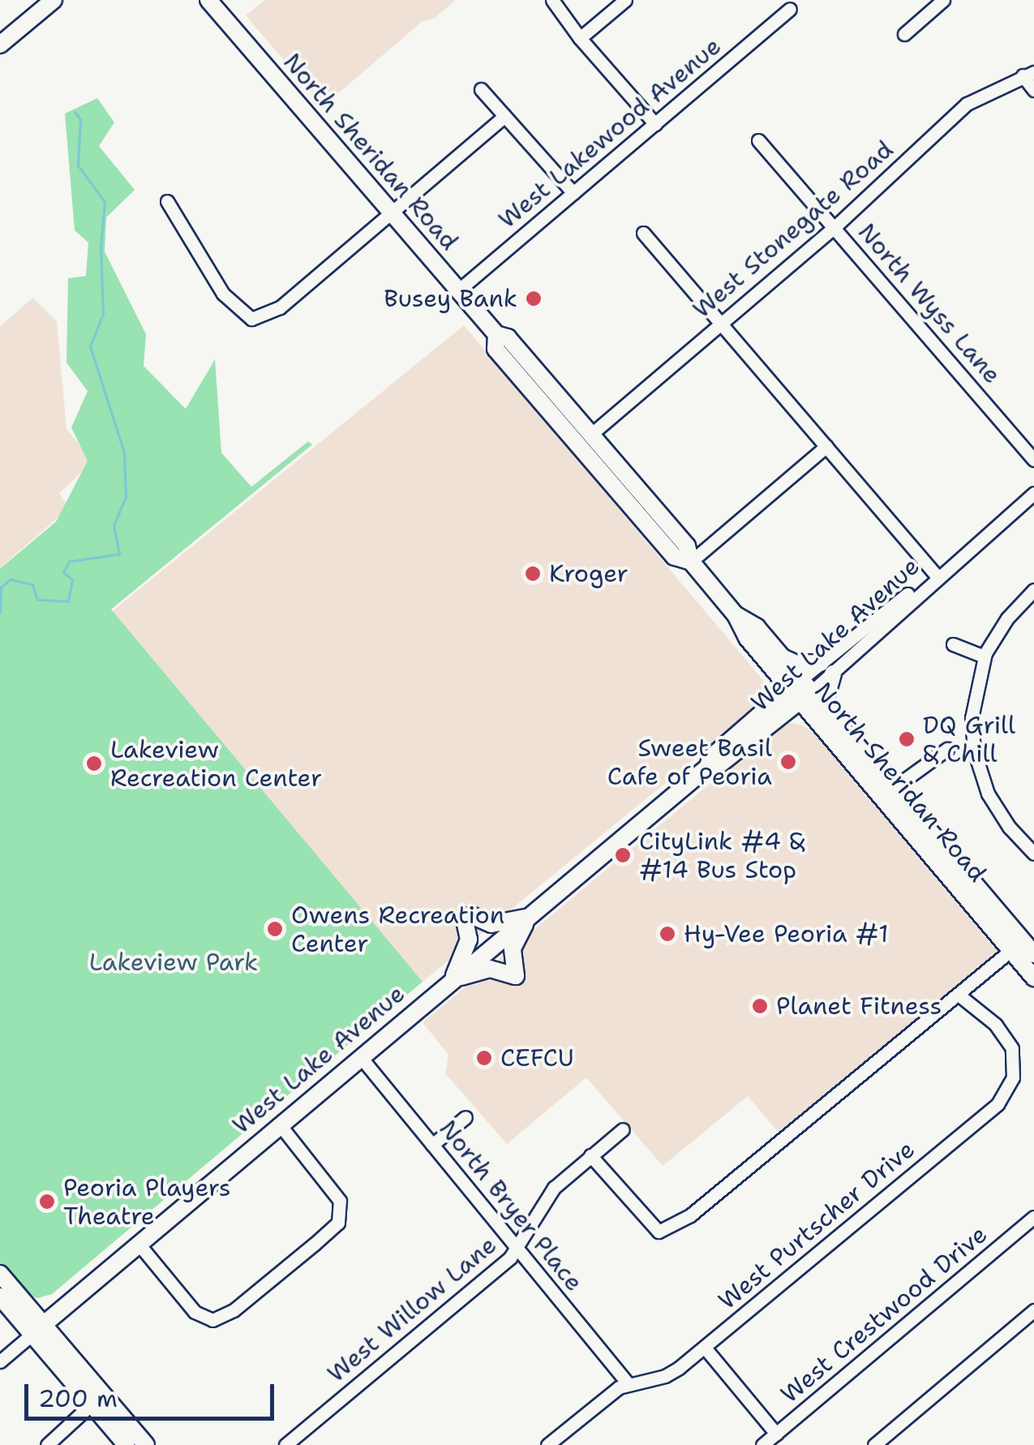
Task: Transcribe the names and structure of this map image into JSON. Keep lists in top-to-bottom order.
{
  "streets": {
    "main road": ["North Sheridan Road", "West Lake Avenue"],
    "street": [
      "West Lakewood Avenue",
      "West Stonegate Road",
      "North Wyss Lane",
      "North Bryer Place",
      "West Purtscher Drive",
      "West Willow Lane",
      "West Crestwood Drive"
    ]
  },
  "crossings": [
    ["West Lakewood Avenue", "North Sheridan Road"],
    ["North Sheridan Road", "West Stonegate Road"],
    ["North Sheridan Road", "West Lake Avenue"],
    ["West Stonegate Road", "North Wyss Lane"],
    ["West Lake Avenue", "North Bryer Place"],
    ["North Bryer Place", "West Purtscher Drive"],
    ["North Bryer Place", "West Willow Lane"]
  ],
  "parks": ["Lakeview Park"],
  "places": [
    "Busey Bank",
    "Kroger",
    "DQ Grill & Chill",
    "Sweet Basil Cafe of Peoria",
    "Lakeview Recreation Center",
    "CityLink #4 & #14 Bus Stop",
    "Owens Recreation Center",
    "Hy-Vee Peoria #1",
    "Planet Fitness",
    "CEFCU",
    "Peoria Players Theatre"
  ],
  "scale_bar": "200 m"
}
